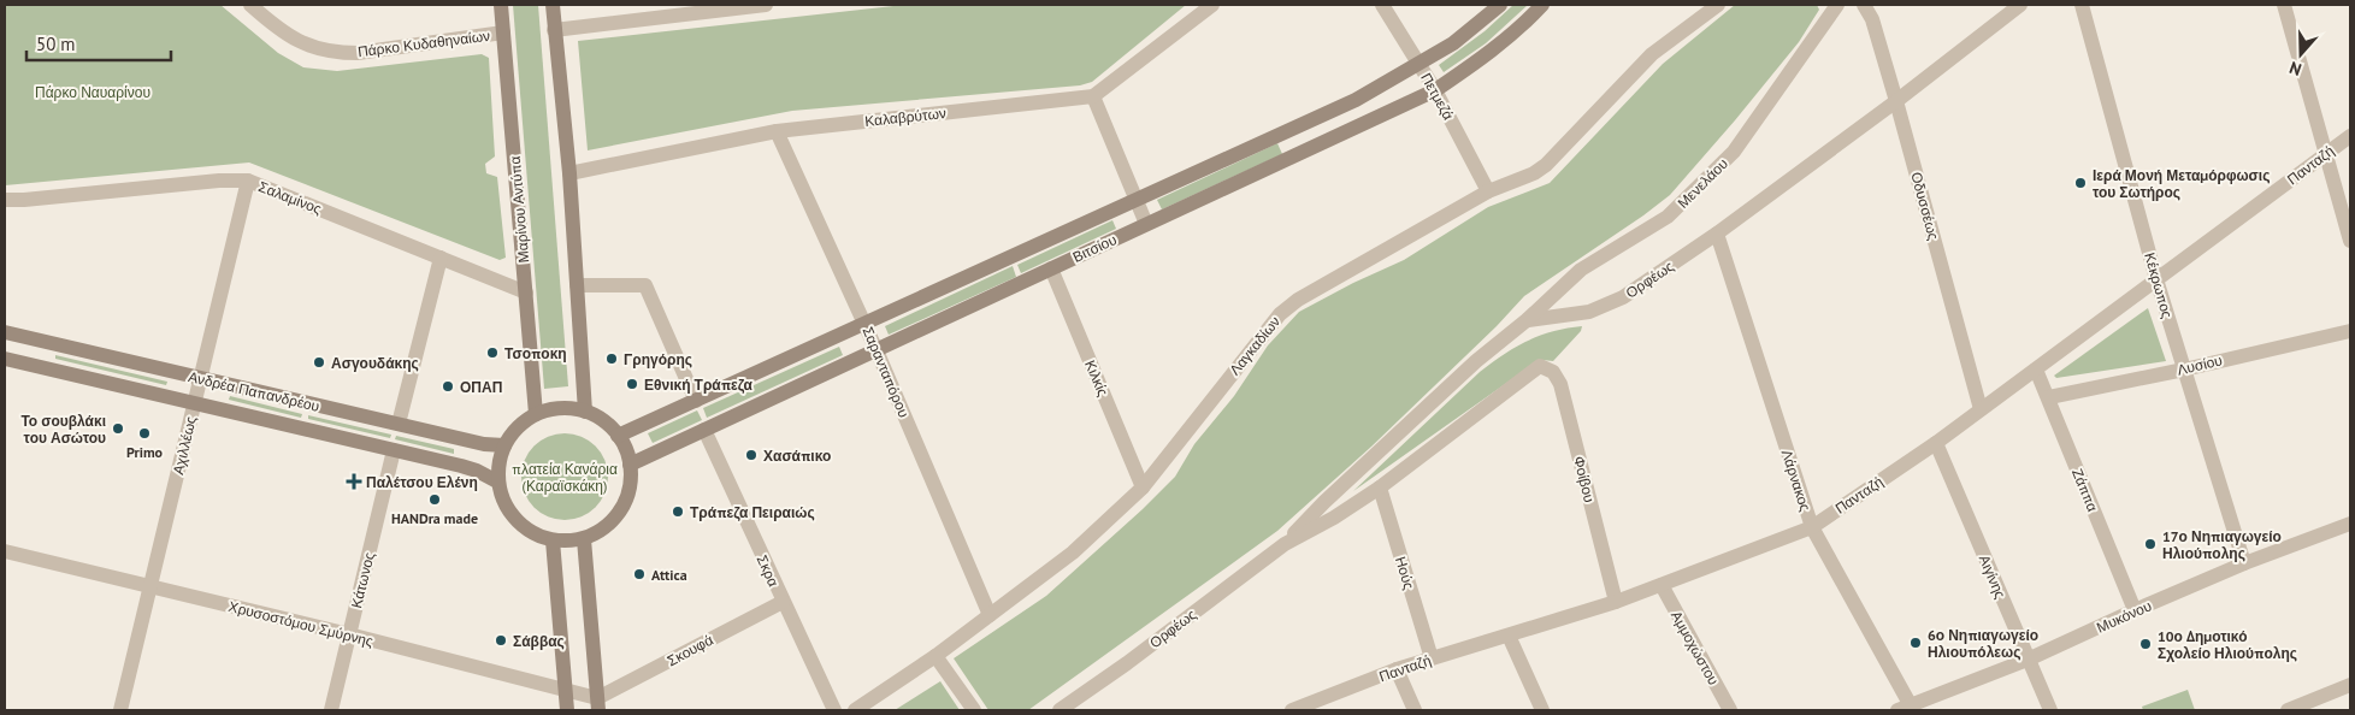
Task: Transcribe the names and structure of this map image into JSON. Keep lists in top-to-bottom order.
{
  "streets": {
    "street": [
      "Πάρκο Κυδαθηναίων",
      "Πετμεζά",
      "Καλαβρύτων",
      "Πανταζή",
      "Μενελάου",
      "Σαλαμίνος",
      "Οδυσσέως",
      "Μαρίνου Αντύπα",
      "Βιτσίου",
      "Ορφέως",
      "Κέκρωπος",
      "Λαγκαδίων",
      "Λυσίου",
      "Σαρανταπόρου",
      "Κιλκίς",
      "Ανδρέα Παπανδρέου",
      "Αχιλλέως",
      "Φοίβου",
      "Λάρνακος",
      "Ζάππα",
      "Σκρα",
      "Ηούς",
      "Αιγίνης",
      "Κάτωνος",
      "Μυκόνου",
      "Χρυσοστόμου Σμύρνης",
      "Αμμοχώστου",
      "Σκουφά"
    ]
  },
  "crossings": [
    ["Πάρκο Κυδαθηναίων", "Μαρίνου Αντύπα"],
    ["Πετμεζά", "Βιτσίου"],
    ["Πετμεζά", "Λαγκαδίων"],
    ["Καλαβρύτων", "Σαρανταπόρου"],
    ["Πανταζή", "Οδυσσέως"],
    ["Πανταζή", "Κέκρωπος"],
    ["Πανταζή", "Φοίβου"],
    ["Πανταζή", "Λάρνακος"],
    ["Πανταζή", "Ζάππα"],
    ["Πανταζή", "Ηούς"],
    ["Πανταζή", "Αιγίνης"],
    ["Πανταζή", "Αμμοχώστου"],
    ["Μενελάου", "Ορφέως"],
    ["Σαλαμίνος", "Μαρίνου Αντύπα"],
    ["Σαλαμίνος", "Αχιλλέως"],
    ["Οδυσσέως", "Ορφέως"],
    ["Μαρίνου Αντύπα", "Βιτσίου"],
    ["Μαρίνου Αντύπα", "Ανδρέα Παπανδρέου"],
    ["Βιτσίου", "Σαρανταπόρου"],
    ["Βιτσίου", "Κιλκίς"],
    ["Βιτσίου", "Ανδρέα Παπανδρέου"],
    ["Βιτσίου", "Σκρα"],
    ["Ορφέως", "Φοίβου"],
    ["Ορφέως", "Λάρνακος"],
    ["Ορφέως", "Ηούς"],
    ["Κέκρωπος", "Λυσίου"],
    ["Κέκρωπος", "Μυκόνου"],
    ["Λαγκαδίων", "Σαρανταπόρου"],
    ["Λαγκαδίων", "Κιλκίς"],
    ["Λυσίου", "Ζάππα"],
    ["Ανδρέα Παπανδρέου", "Αχιλλέως"],
    ["Ανδρέα Παπανδρέου", "Κάτωνος"],
    ["Αχιλλέως", "Χρυσοστόμου Σμύρνης"],
    ["Λάρνακος", "Μυκόνου"],
    ["Ζάππα", "Μυκόνου"],
    ["Σκρα", "Σκουφά"],
    ["Αιγίνης", "Μυκόνου"],
    ["Κάτωνος", "Χρυσοστόμου Σμύρνης"],
    ["Χρυσοστόμου Σμύρνης", "Σκουφά"]
  ],
  "parks": ["Πάρκο Ναυαρίνου", "πλατεία Κανάρια (Καραϊσκάκη)"],
  "places": {
    "other": [
      "Ιερά Μονή Μεταμόρφωσις του Σωτήρος",
      "Τσοποκη",
      "Γρηγόρης",
      "Ασγουδάκης",
      "Εθνική Τράπεζα",
      "ΟΠΑΠ",
      "Το σουβλάκι του Ασώτου",
      "Primo",
      "Χασάπικο",
      "HANDra made",
      "Τράπεζα Πειραιώς",
      "17ο Νηπιαγωγείο Ηλιούπολης",
      "Attica",
      "Σάββας",
      "6ο Νηπιαγωγείο Ηλιουπόλεως",
      "10ο Δημοτικό Σχολείο Ηλιούπολης"
    ],
    "health": ["Παλέτσου Ελένη"]
  },
  "scale_bar": "50 m",
  "north": "bottom"
}
